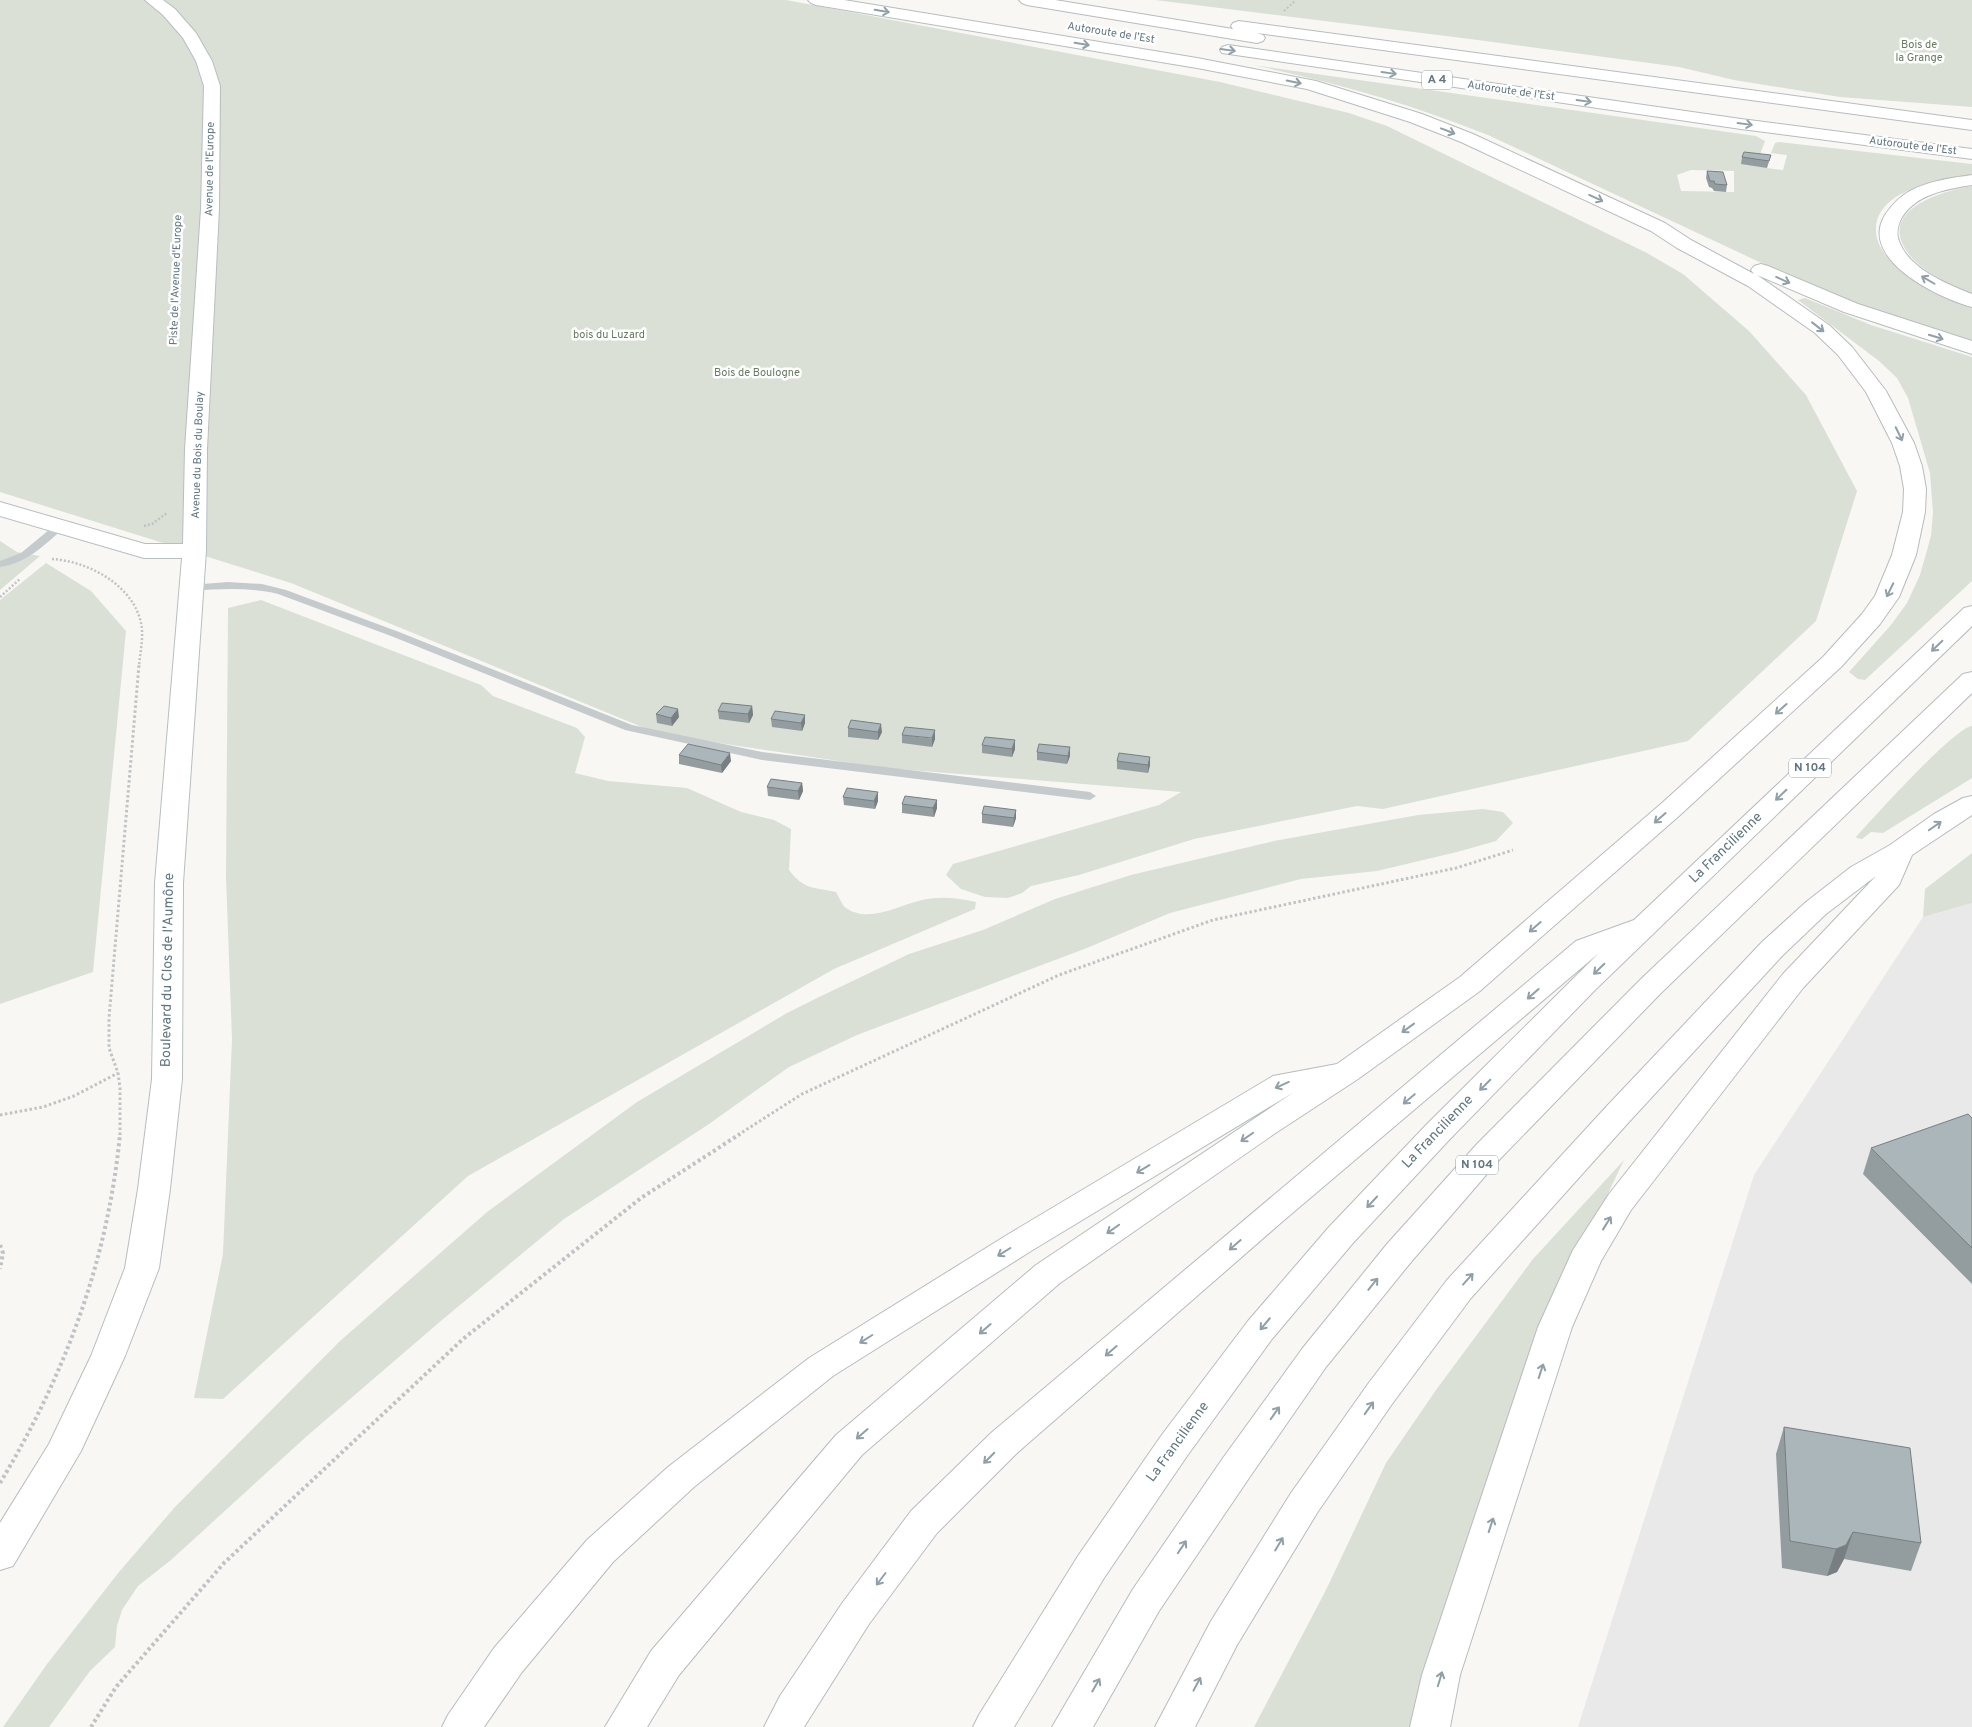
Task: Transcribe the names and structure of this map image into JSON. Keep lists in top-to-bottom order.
{
  "streets": {
    "main road": [
      "Autoroute de l’Est",
      "A 4",
      "Avenue de l'Europe",
      "Avenue du Bois du Boulay",
      "N 104",
      "La Francilienne",
      "Boulevard du Clos de l'Aumône"
    ]
  },
  "crossings": [
    ["Avenue de l'Europe", "Avenue du Bois du Boulay"],
    ["Avenue du Bois du Boulay", "Boulevard du Clos de l'Aumône"]
  ],
  "parks": ["Bois de la Grange", "bois du Luzard", "Bois de Boulogne"]
}
